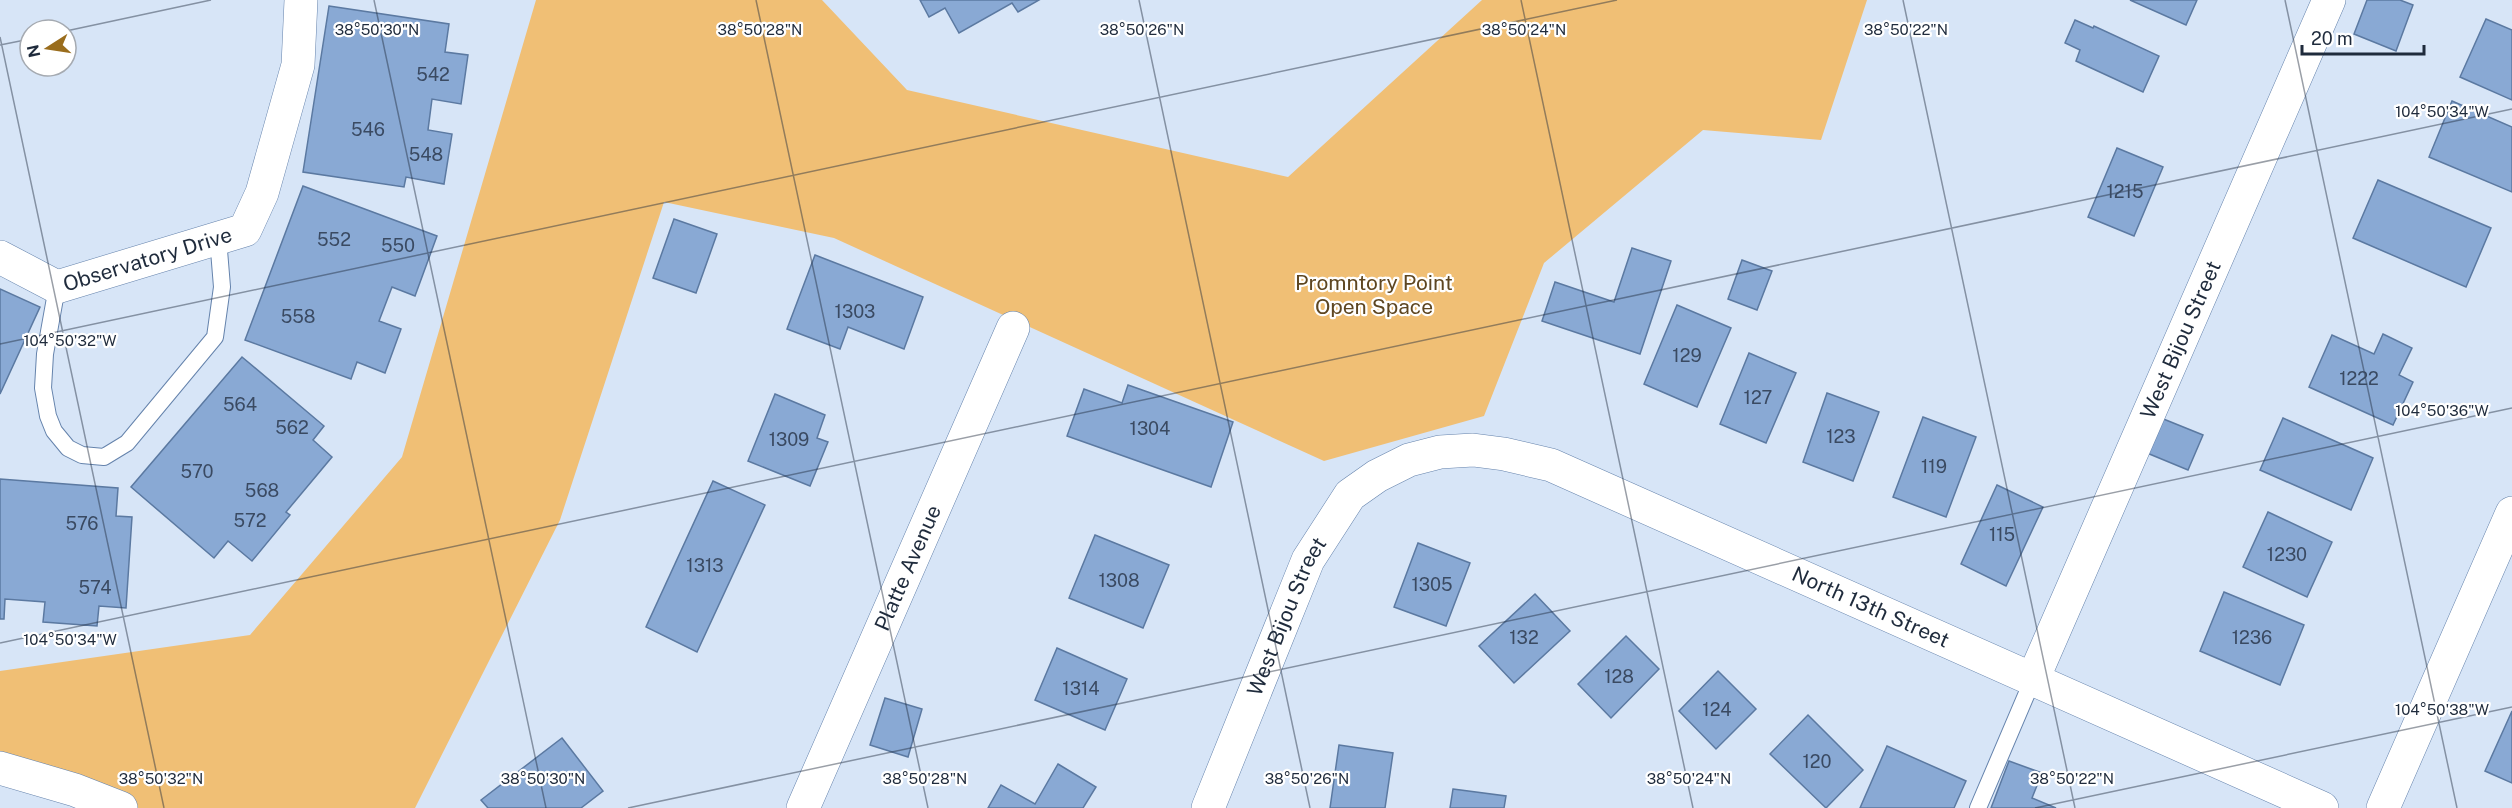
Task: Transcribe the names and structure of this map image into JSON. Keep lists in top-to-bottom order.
{
  "streets": {
    "street": [
      "Observatory Drive",
      "West Bijou Street",
      "Platte Avenue",
      "North 13th Street"
    ]
  },
  "crossings": [
    ["West Bijou Street", "North 13th Street"]
  ],
  "parks": ["Promntory Point Open Space"],
  "house_numbers": [
    "542",
    "546",
    "548",
    "1215",
    "552",
    "550",
    "1303",
    "558",
    "129",
    "1222",
    "127",
    "564",
    "562",
    "1304",
    "123",
    "1309",
    "119",
    "570",
    "568",
    "572",
    "576",
    "115",
    "1230",
    "1313",
    "1308",
    "1305",
    "574",
    "132",
    "1236",
    "128",
    "1314",
    "124",
    "120"
  ],
  "scale_bar": "20 m",
  "north": "left",
  "coordinates": [
    "38°50'30\"N",
    "38°50'28\"N",
    "38°50'26\"N",
    "38°50'24\"N",
    "38°50'22\"N",
    "104°50'34\"W",
    "104°50'32\"W",
    "104°50'36\"W",
    "104°50'38\"W",
    "38°50'32\"N"
  ]
}
